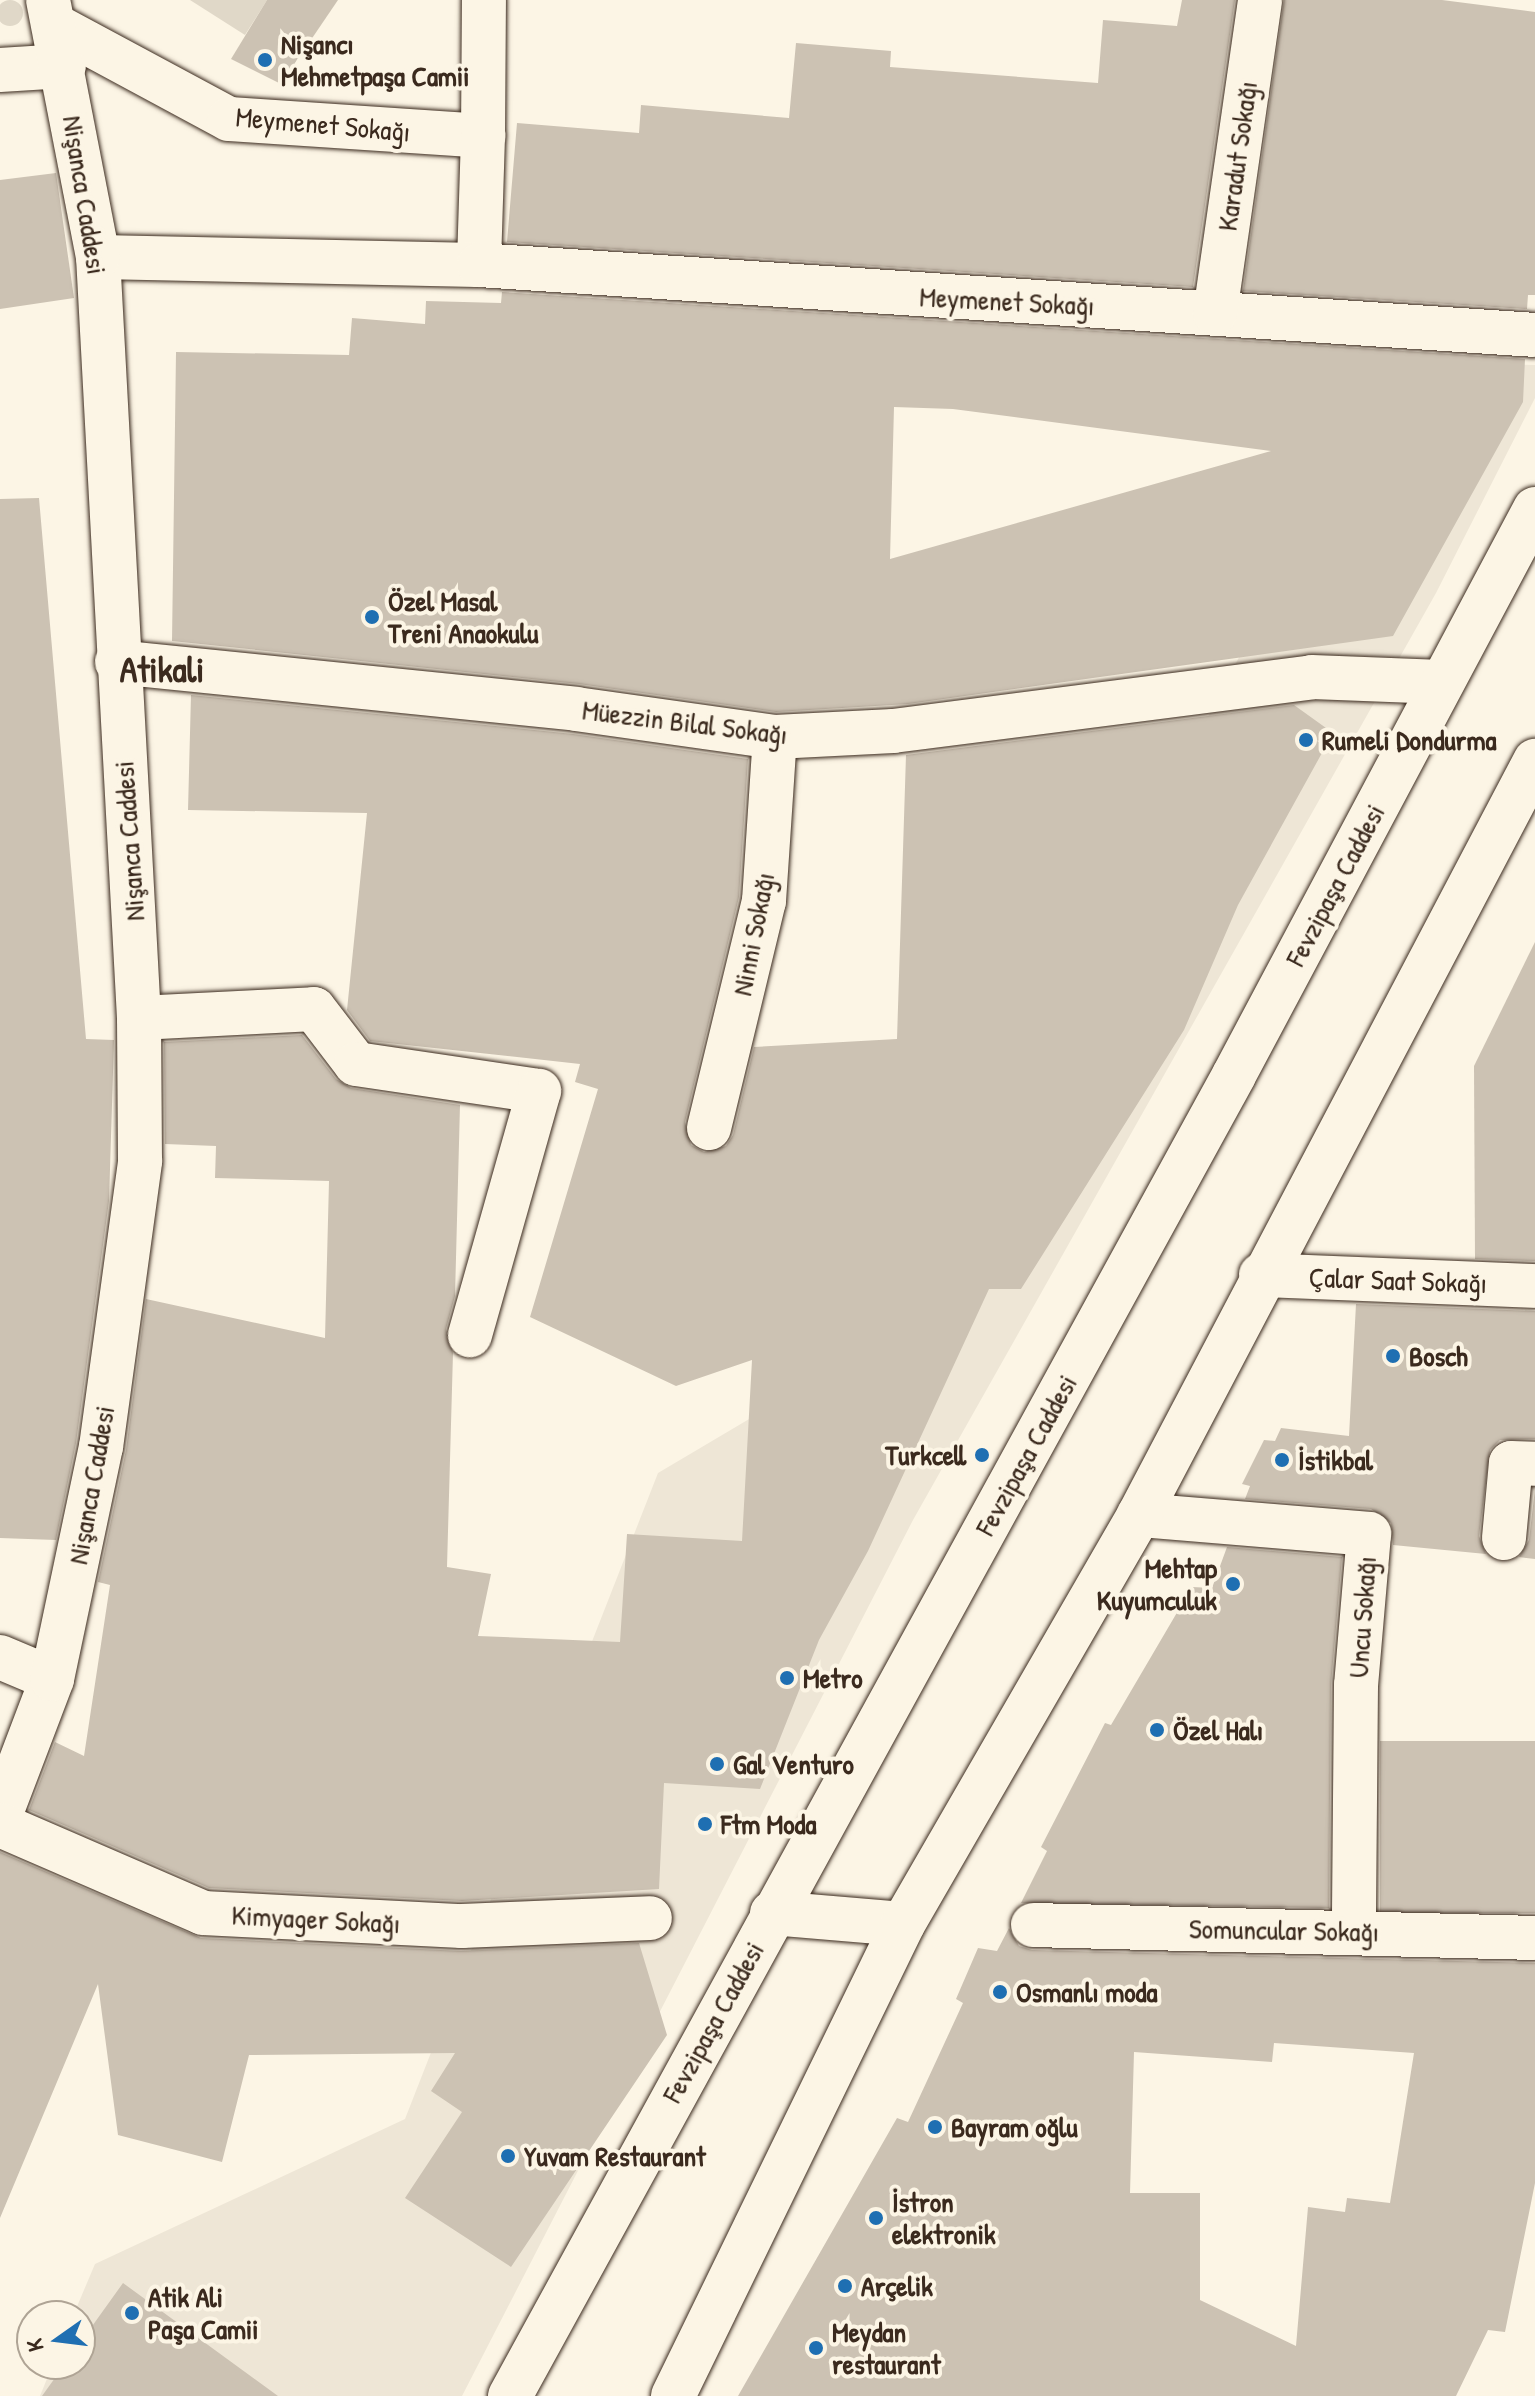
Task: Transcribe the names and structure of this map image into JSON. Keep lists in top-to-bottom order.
{
  "streets": {
    "street": [
      "Meymenet Sokağı",
      "Karadut Sokağı",
      "Nişanca Caddesi",
      "Müezzin Bilal Sokağı",
      "Fevzipaşa Caddesi",
      "Ninni Sokağı",
      "Çalar Saat Sokağı",
      "Uncu Sokağı",
      "Kimyager Sokağı",
      "Somuncular Sokağı"
    ]
  },
  "crossings": [
    ["Meymenet Sokağı", "Karadut Sokağı"],
    ["Meymenet Sokağı", "Nişanca Caddesi"],
    ["Nişanca Caddesi", "Müezzin Bilal Sokağı"],
    ["Müezzin Bilal Sokağı", "Fevzipaşa Caddesi"],
    ["Müezzin Bilal Sokağı", "Ninni Sokağı"],
    ["Uncu Sokağı", "Somuncular Sokağı"]
  ],
  "districts": ["Atikali"],
  "places": [
    "Nişancı Mehmetpaşa Camii",
    "Özel Masal Treni Anaokulu",
    "Rumeli Dondurma",
    "Bosch",
    "Turkcell",
    "İstikbal",
    "Mehtap Kuyumculuk",
    "Metro",
    "Özel Halı",
    "Gal Venturo",
    "Ftm Moda",
    "Osmanlı moda",
    "Bayram oğlu",
    "Yuvam Restaurant",
    "İstron elektronik",
    "Arçelik",
    "Atik Ali Paşa Camii",
    "Meydan restaurant"
  ],
  "north": "left"
}
